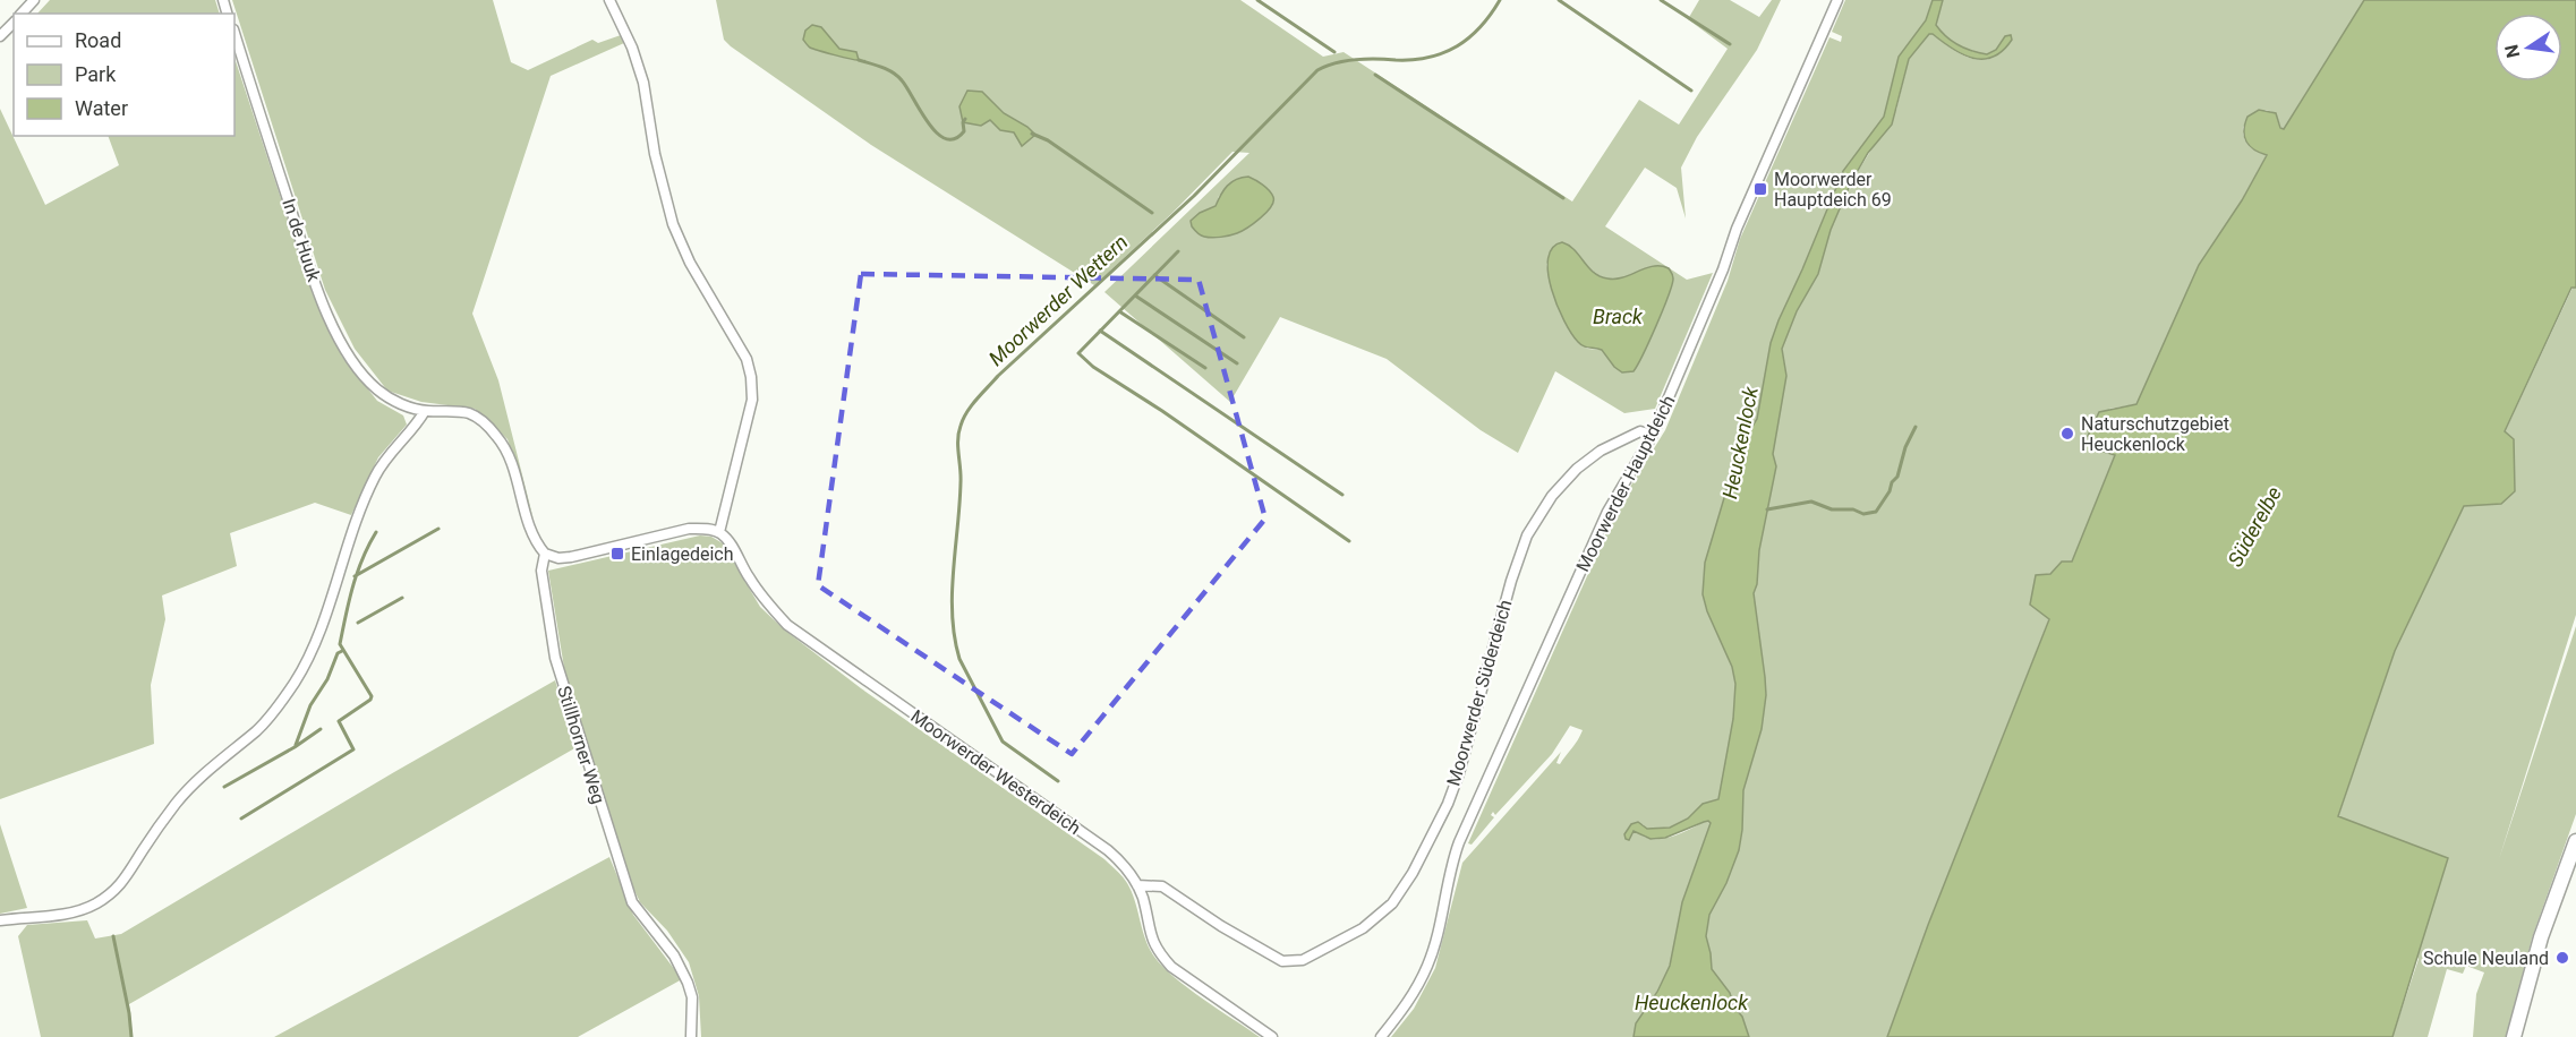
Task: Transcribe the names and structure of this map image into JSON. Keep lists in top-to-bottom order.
{
  "streets": {
    "street": [
      "In de Huuk",
      "Moorwerder Hauptdeich",
      "Moorwerder Süderdeich",
      "Stillhorner Weg",
      "Moorwerder Westerdeich"
    ]
  },
  "crossings": [
    ["Moorwerder Hauptdeich", "Moorwerder Süderdeich"],
    ["Moorwerder Süderdeich", "Moorwerder Westerdeich"]
  ],
  "water": [
    "Moorwerder Wettern",
    "Brack",
    "Heuckenlock",
    "Süderelbe"
  ],
  "places": {
    "transit": ["Moorwerder Hauptdeich 69", "Einlagedeich"],
    "other": ["Naturschutzgebiet Heuckenlock", "Schule Neuland"]
  },
  "legend": ["Road", "Park", "Water"],
  "north": "left"
}
